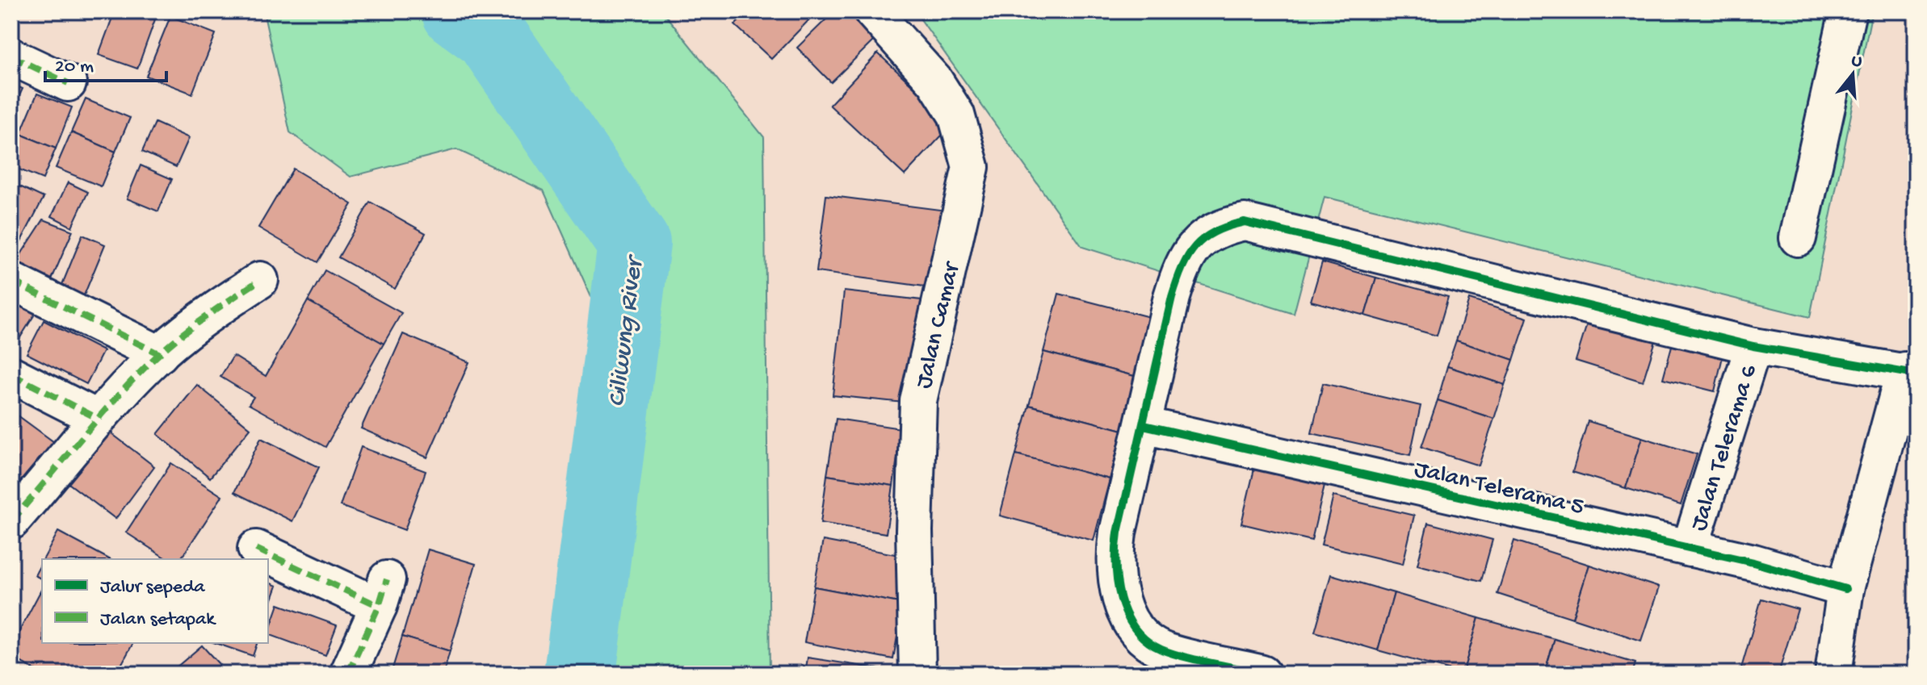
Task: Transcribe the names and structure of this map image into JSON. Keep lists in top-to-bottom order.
{
  "streets": {
    "street": ["Jalan Camar", "Jalan Telerama 6", "Jalan Telerama 5"]
  },
  "crossings": [
    ["Jalan Telerama 6", "Jalan Telerama 5"]
  ],
  "water": ["Ciliwung River"],
  "legend": ["Jalur sepeda", "Jalan setapak"],
  "scale_bar": "20 m",
  "north": "top"
}
